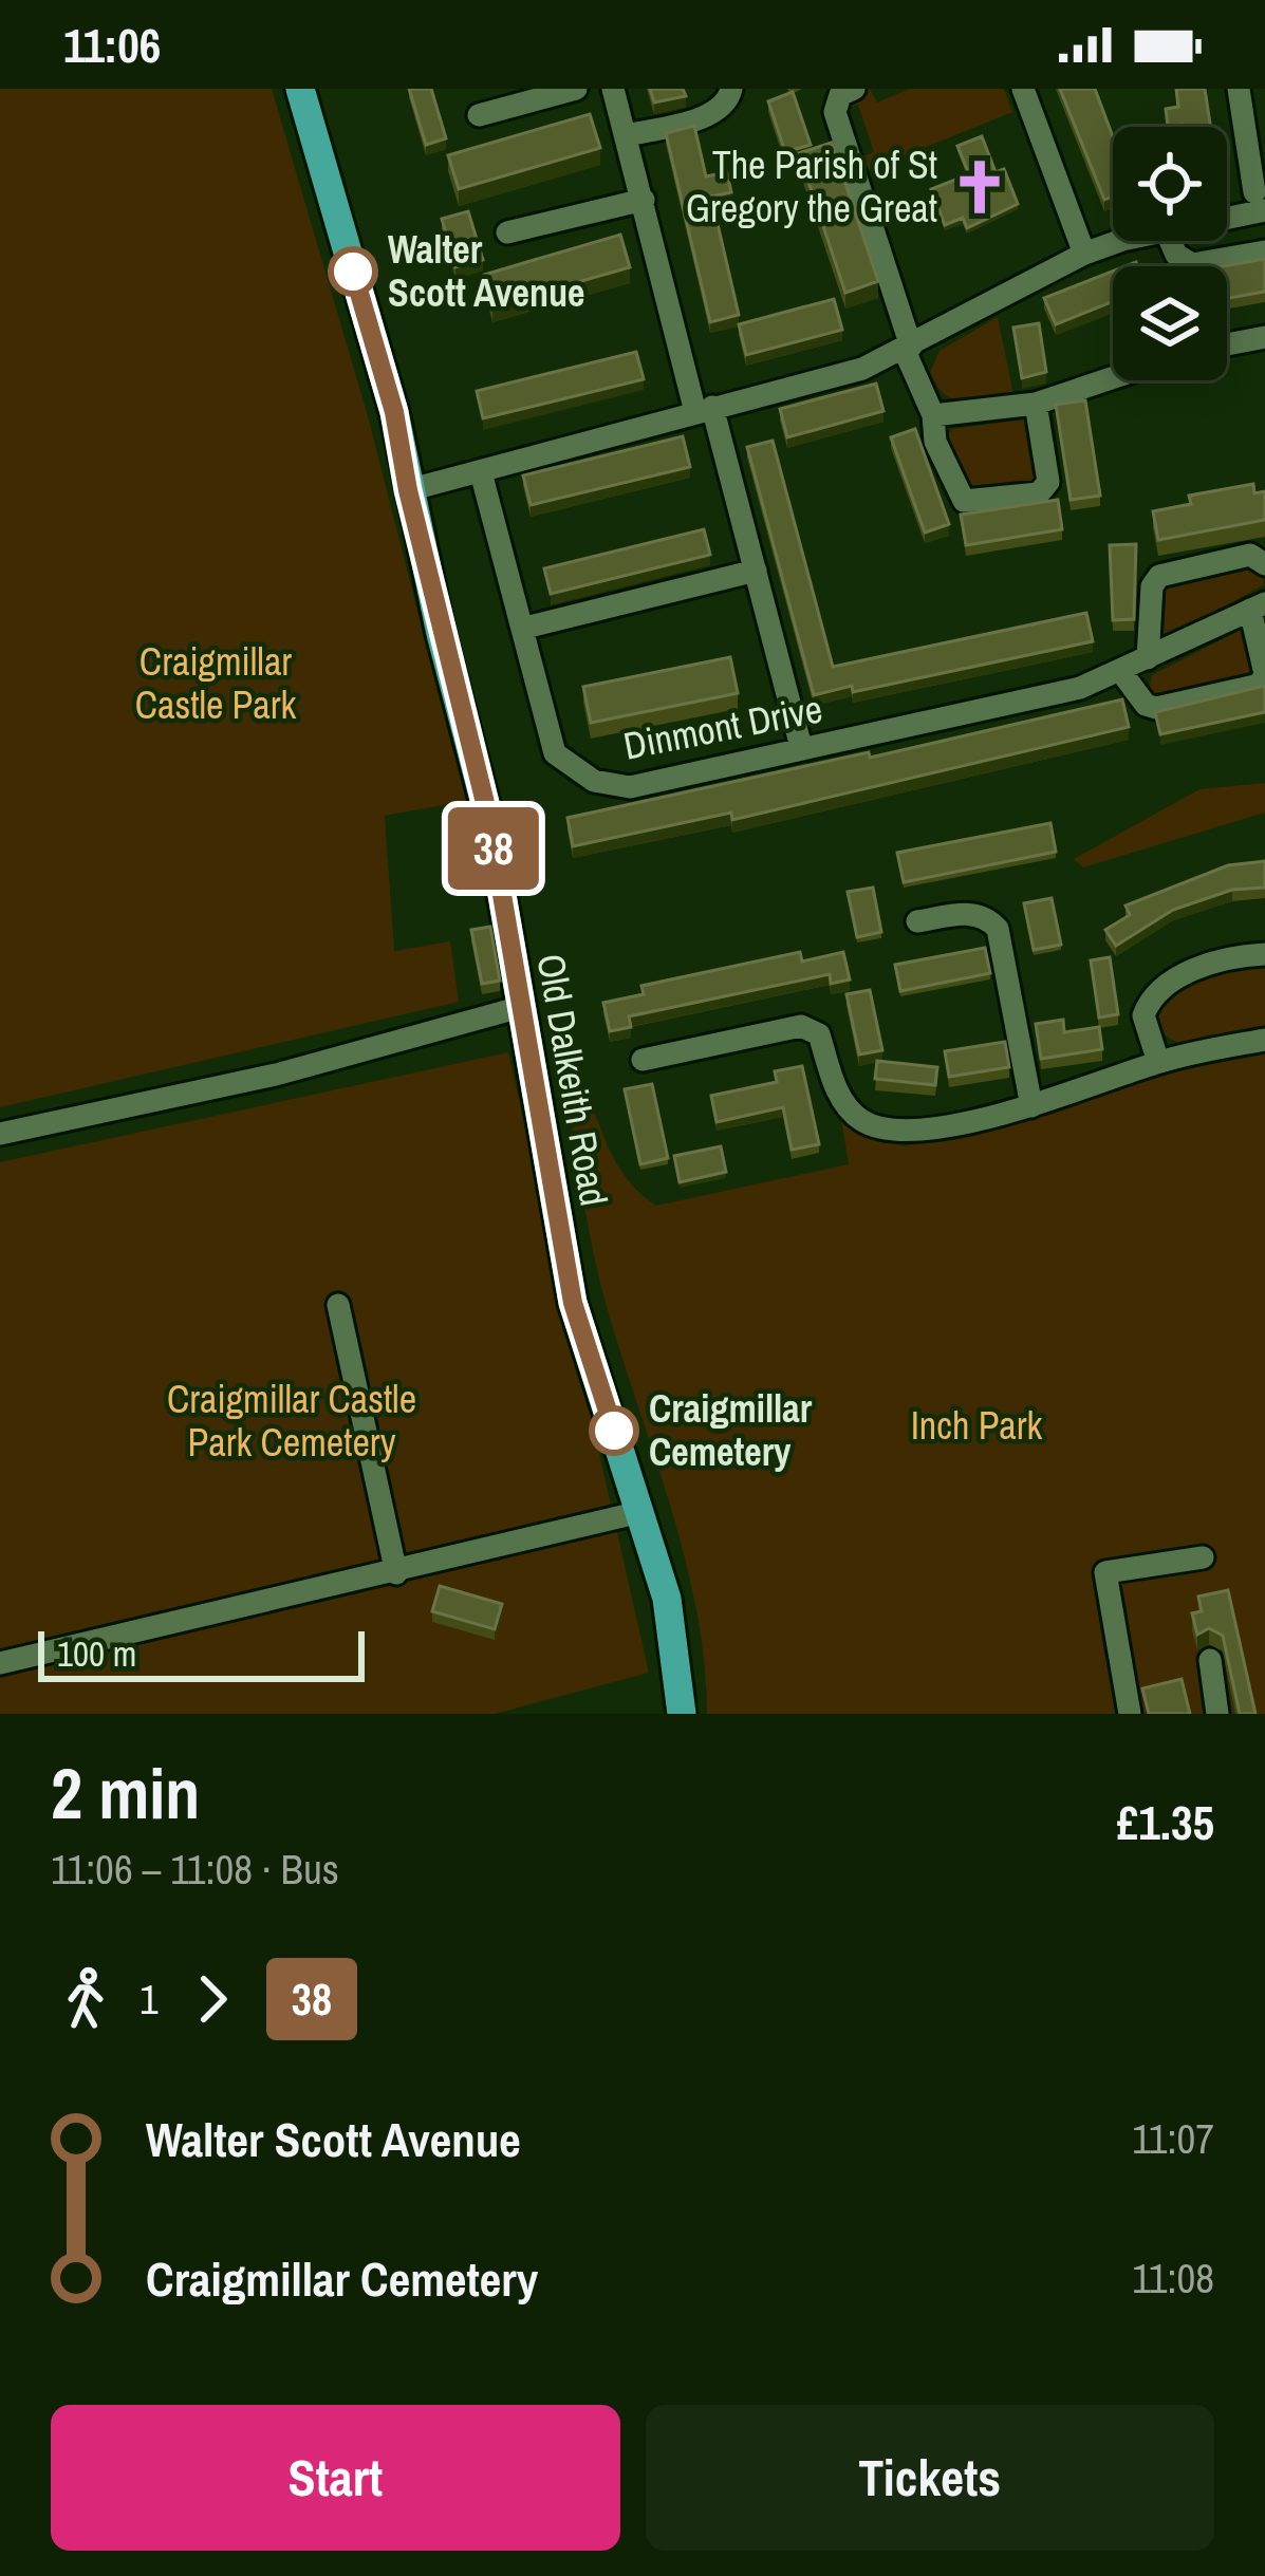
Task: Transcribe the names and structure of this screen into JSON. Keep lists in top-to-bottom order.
{
  "streets": {
    "main road": ["Old Dalkeith Road"],
    "street": ["Dinmont Drive"]
  },
  "parks": ["Craigmillar Castle Park", "Craigmillar Castle Park Cemetery", "Inch Park"],
  "places": {
    "church": ["The Parish of St Gregory the Great"],
    "other": ["Walter Scott Avenue", "Craigmillar Cemetery"]
  },
  "lines": ["bus line 38"],
  "scale_bar": "100 m",
  "page": {
    "status": "11:06",
    "on_map": "38",
    "scale": "100 m",
    "heading": ["2 min", "11:06 – 11:08 · Bus", "£1.35"],
    "legs": ["1", "38"],
    "list": [
      {
        "name": "Walter Scott Avenue",
        "value": "11:07"
      },
      {
        "name": "Craigmillar Cemetery",
        "value": "11:08"
      }
    ],
    "buttons": ["Start", "Tickets"]
  }
}
